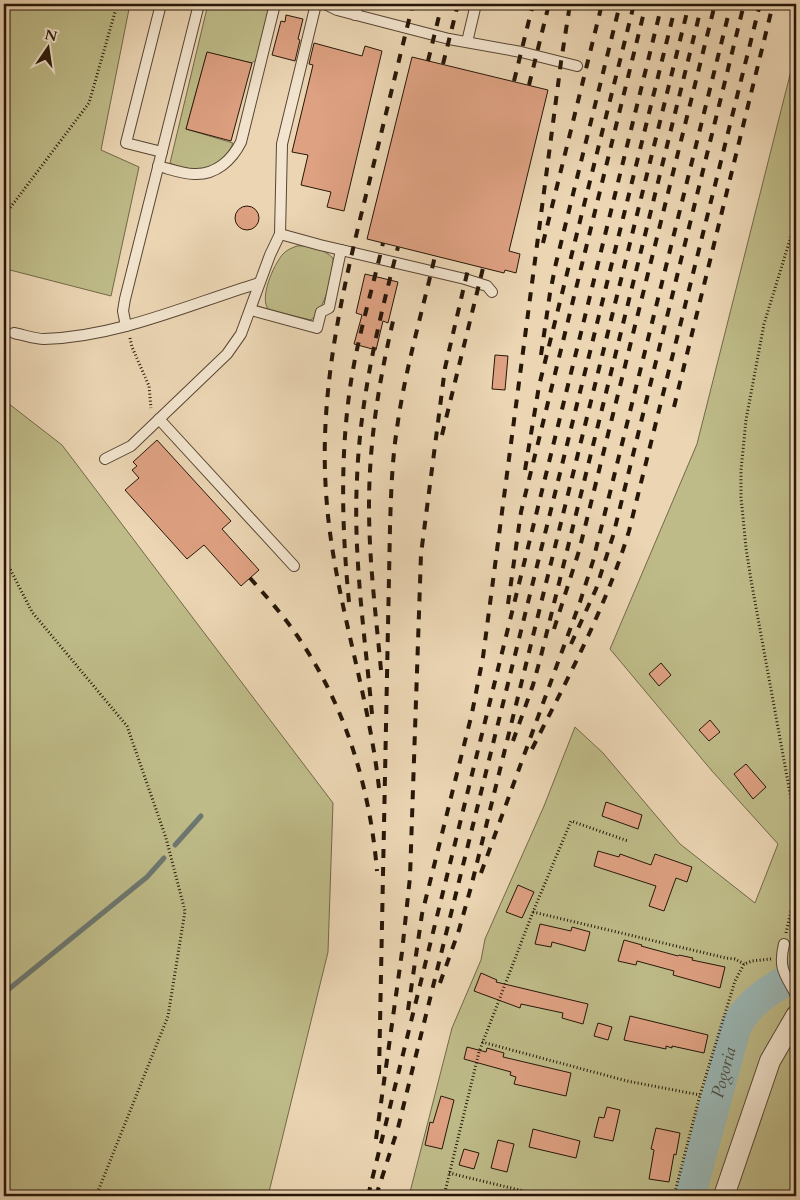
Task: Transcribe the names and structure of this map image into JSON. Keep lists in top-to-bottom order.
{
  "water": ["Pogoria"],
  "north": "top"
}
